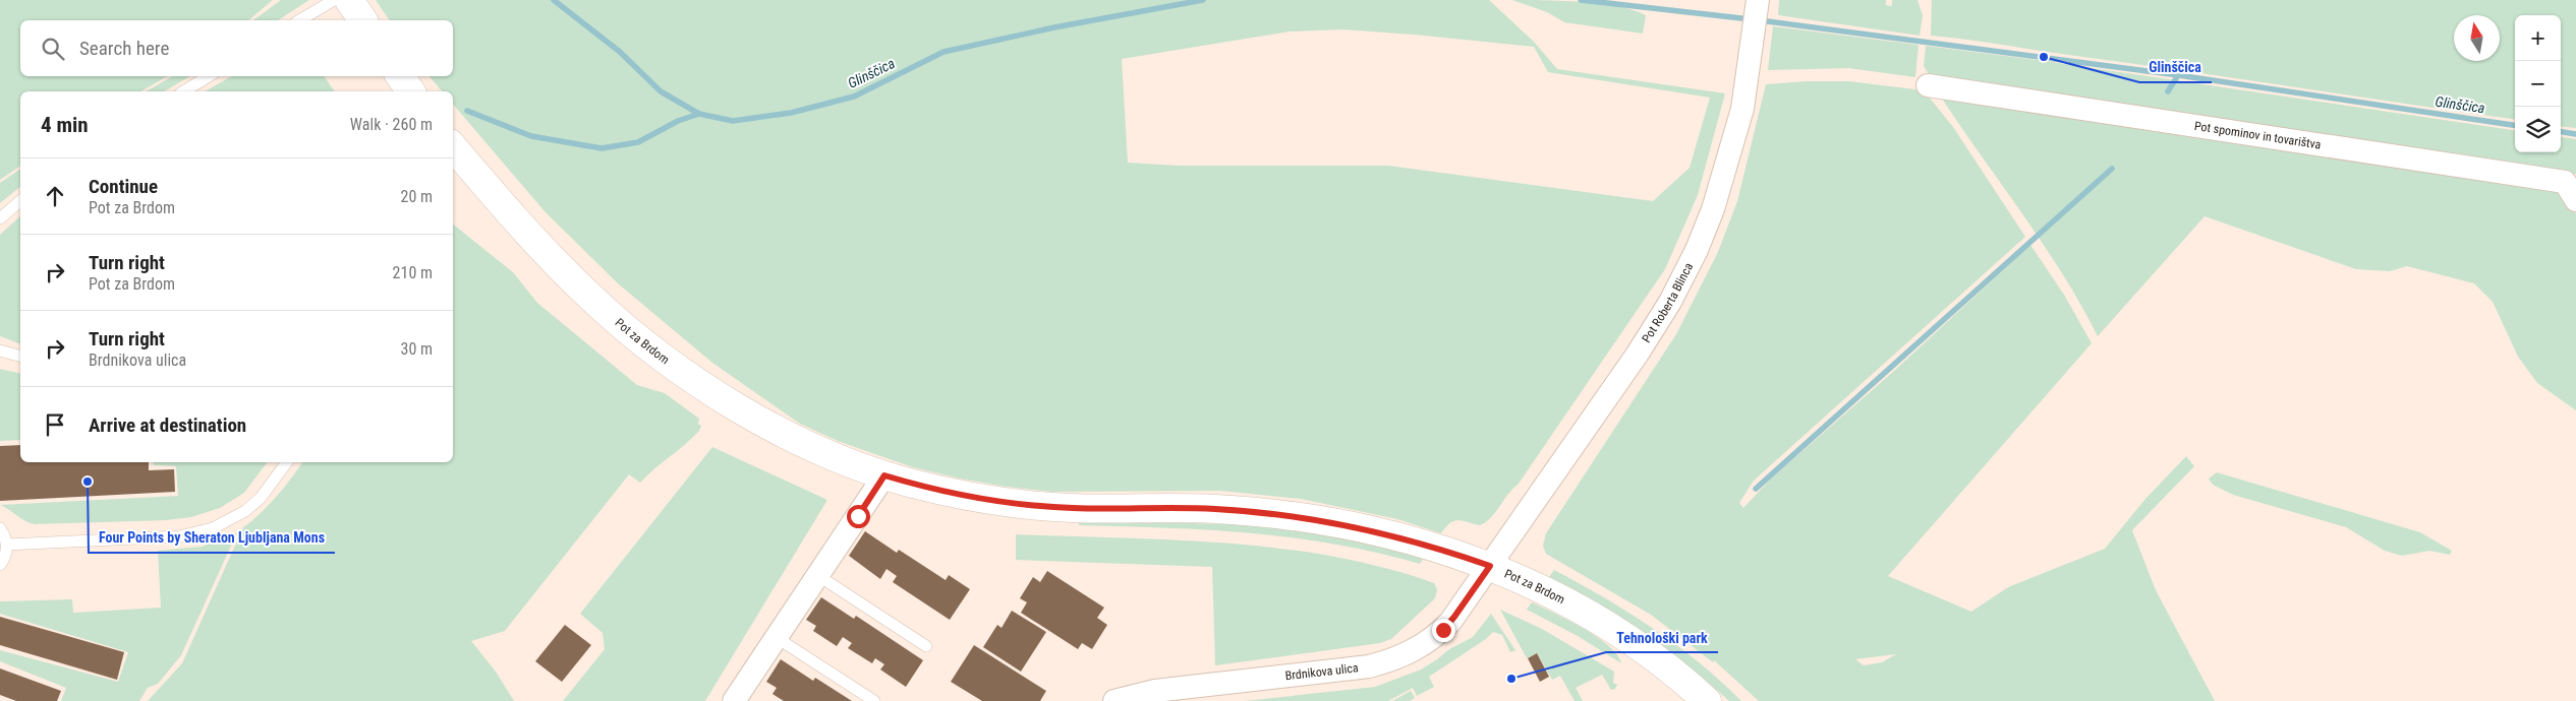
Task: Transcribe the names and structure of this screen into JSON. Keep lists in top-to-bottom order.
{
  "streets": {
    "main road": ["Pot za Brdom"],
    "street": ["Pot spominov in tovarištva", "Pot Roberta Blinca", "Brdnikova ulica"]
  },
  "crossings": [
    ["Pot Roberta Blinca", "Pot za Brdom"],
    ["Pot Roberta Blinca", "Brdnikova ulica"],
    ["Pot za Brdom", "Brdnikova ulica"]
  ],
  "water": ["Glinščica"],
  "places": ["Glinščica", "Four Points by Sheraton Ljubljana Mons", "Tehnološki park"],
  "north": "top",
  "page": {
    "map_buttons": ["+", "−"],
    "search": "Search here",
    "heading": ["4 min", "Walk · 260 m"],
    "list": [
      ["Continue", "Pot za Brdom", "20 m"],
      ["Turn right", "Pot za Brdom", "210 m"],
      ["Turn right", "Brdnikova ulica", "30 m"],
      "Arrive at destination"
    ]
  }
}
